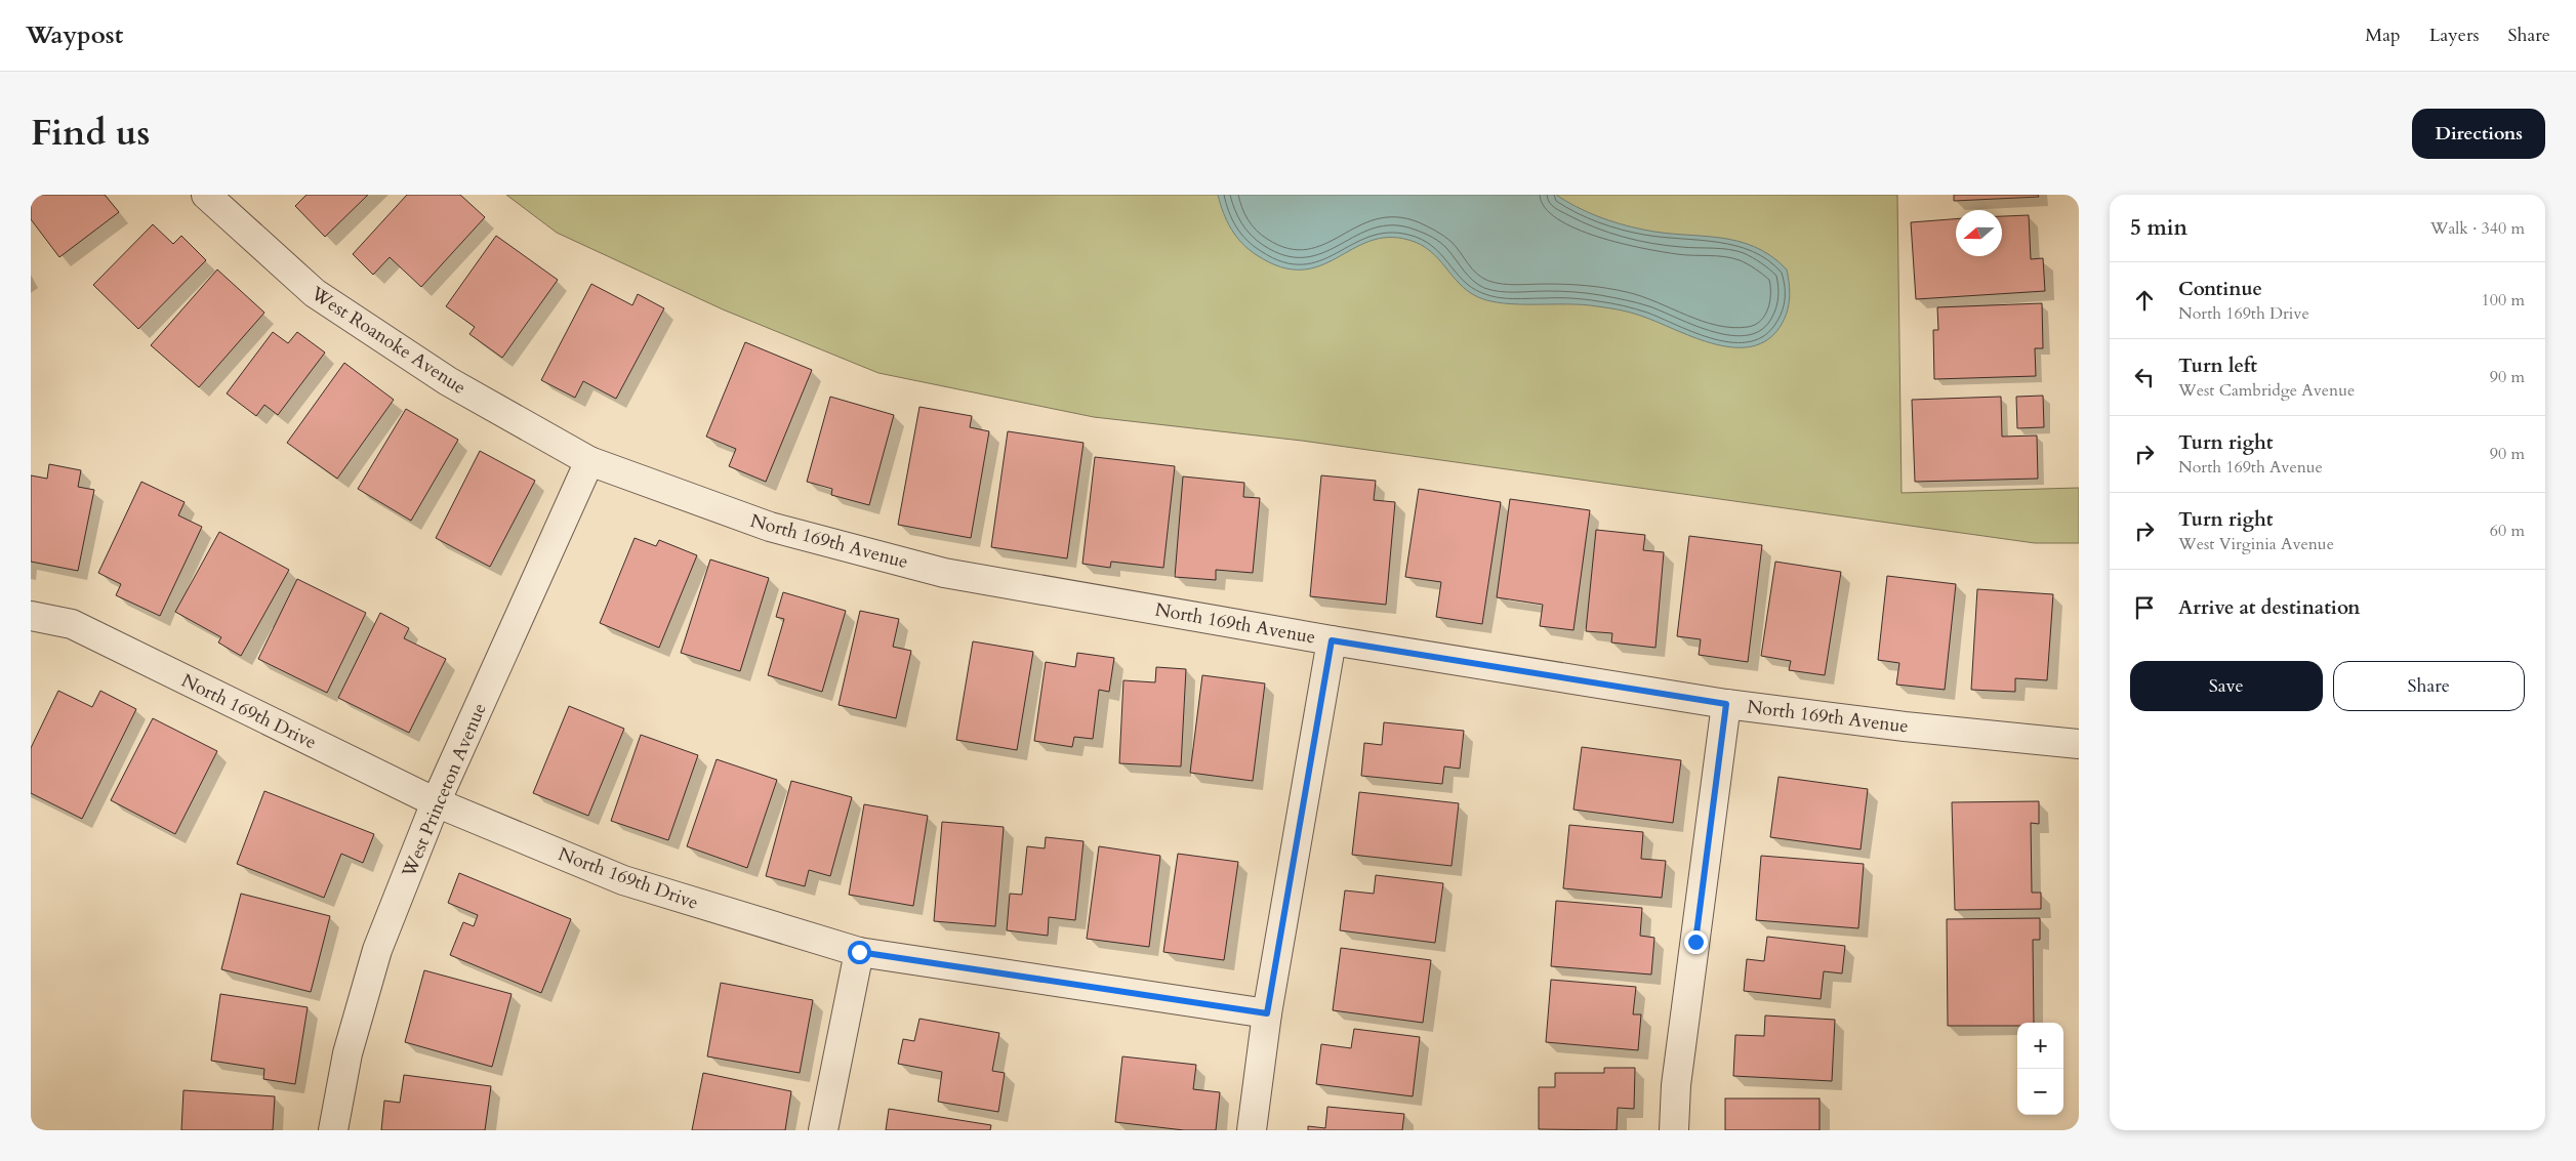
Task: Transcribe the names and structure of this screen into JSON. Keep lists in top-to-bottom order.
{
  "streets": {
    "street": [
      "West Roanoke Avenue",
      "North 169th Avenue",
      "North 169th Drive",
      "West Princeton Avenue"
    ]
  },
  "crossings": [
    ["West Roanoke Avenue", "North 169th Avenue"],
    ["West Roanoke Avenue", "West Princeton Avenue"],
    ["North 169th Avenue", "West Princeton Avenue"],
    ["North 169th Drive", "West Princeton Avenue"]
  ],
  "north": "left",
  "page": {
    "header": "Waypost",
    "nav": ["Map", "Layers", "Share"],
    "title": "Find us",
    "buttons": [
      "Directions",
      ["Save", "Share"]
    ],
    "heading": ["5 min", "Walk · 340 m"],
    "list": [
      ["Continue", "North 169th Drive", "100 m"],
      ["Turn left", "West Cambridge Avenue", "90 m"],
      ["Turn right", "North 169th Avenue", "90 m"],
      ["Turn right", "West Virginia Avenue", "60 m"],
      "Arrive at destination"
    ],
    "map_buttons": ["+", "−"]
  }
}
